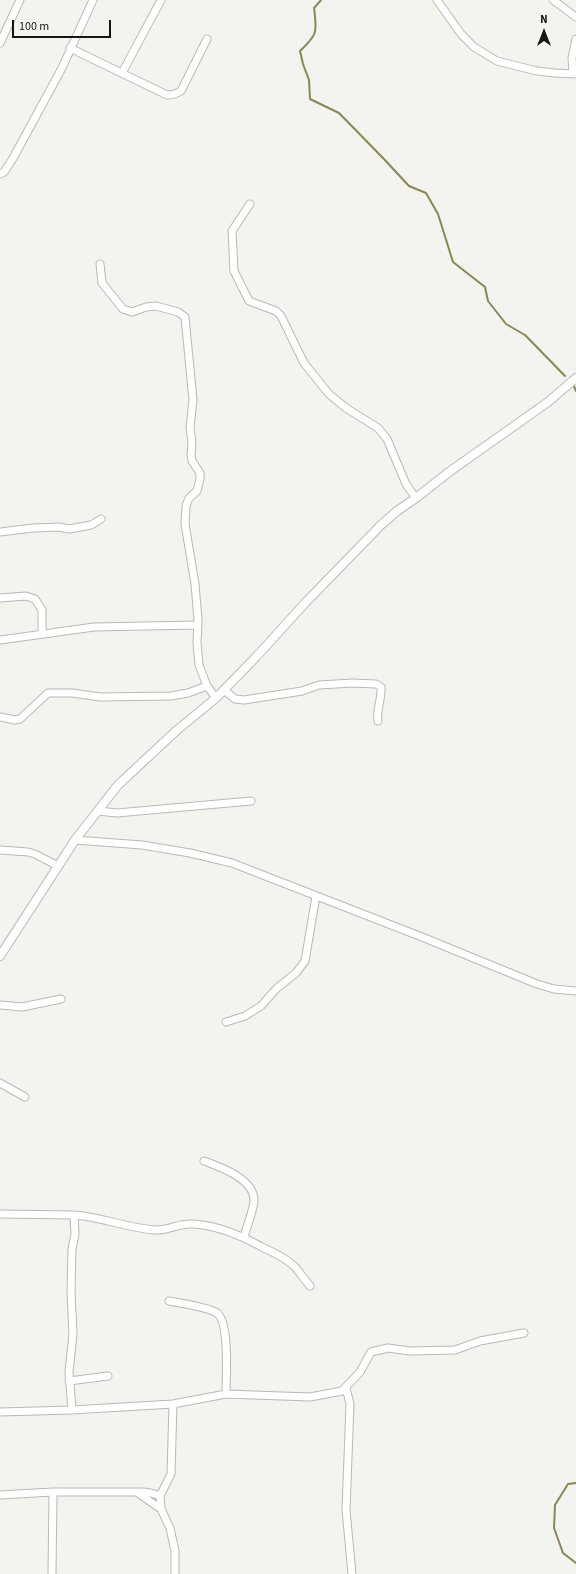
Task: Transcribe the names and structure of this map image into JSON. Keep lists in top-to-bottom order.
{
  "scale_bar": "100 m",
  "north": "top"
}
